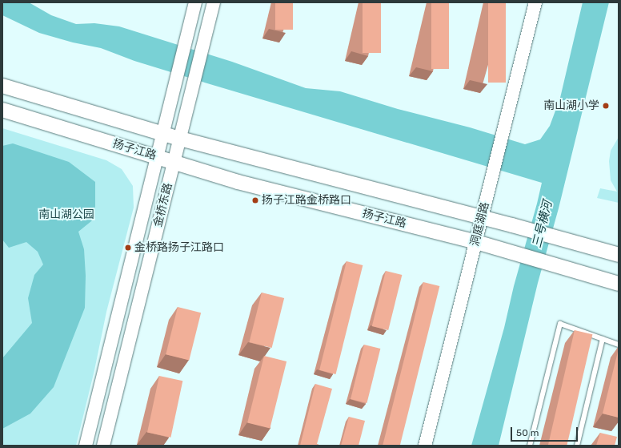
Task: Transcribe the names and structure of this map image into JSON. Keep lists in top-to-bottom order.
{
  "streets": {
    "main road": ["扬子江路"],
    "street": ["金桥东路", "洞庭湖路"]
  },
  "crossings": [
    ["扬子江路", "金桥东路"],
    ["扬子江路", "洞庭湖路"]
  ],
  "water": ["三号横河"],
  "parks": ["南山湖公园"],
  "places": ["南山湖小学", "扬子江路金桥路口", "金桥路扬子江路口"],
  "scale_bar": "50 m"
}
